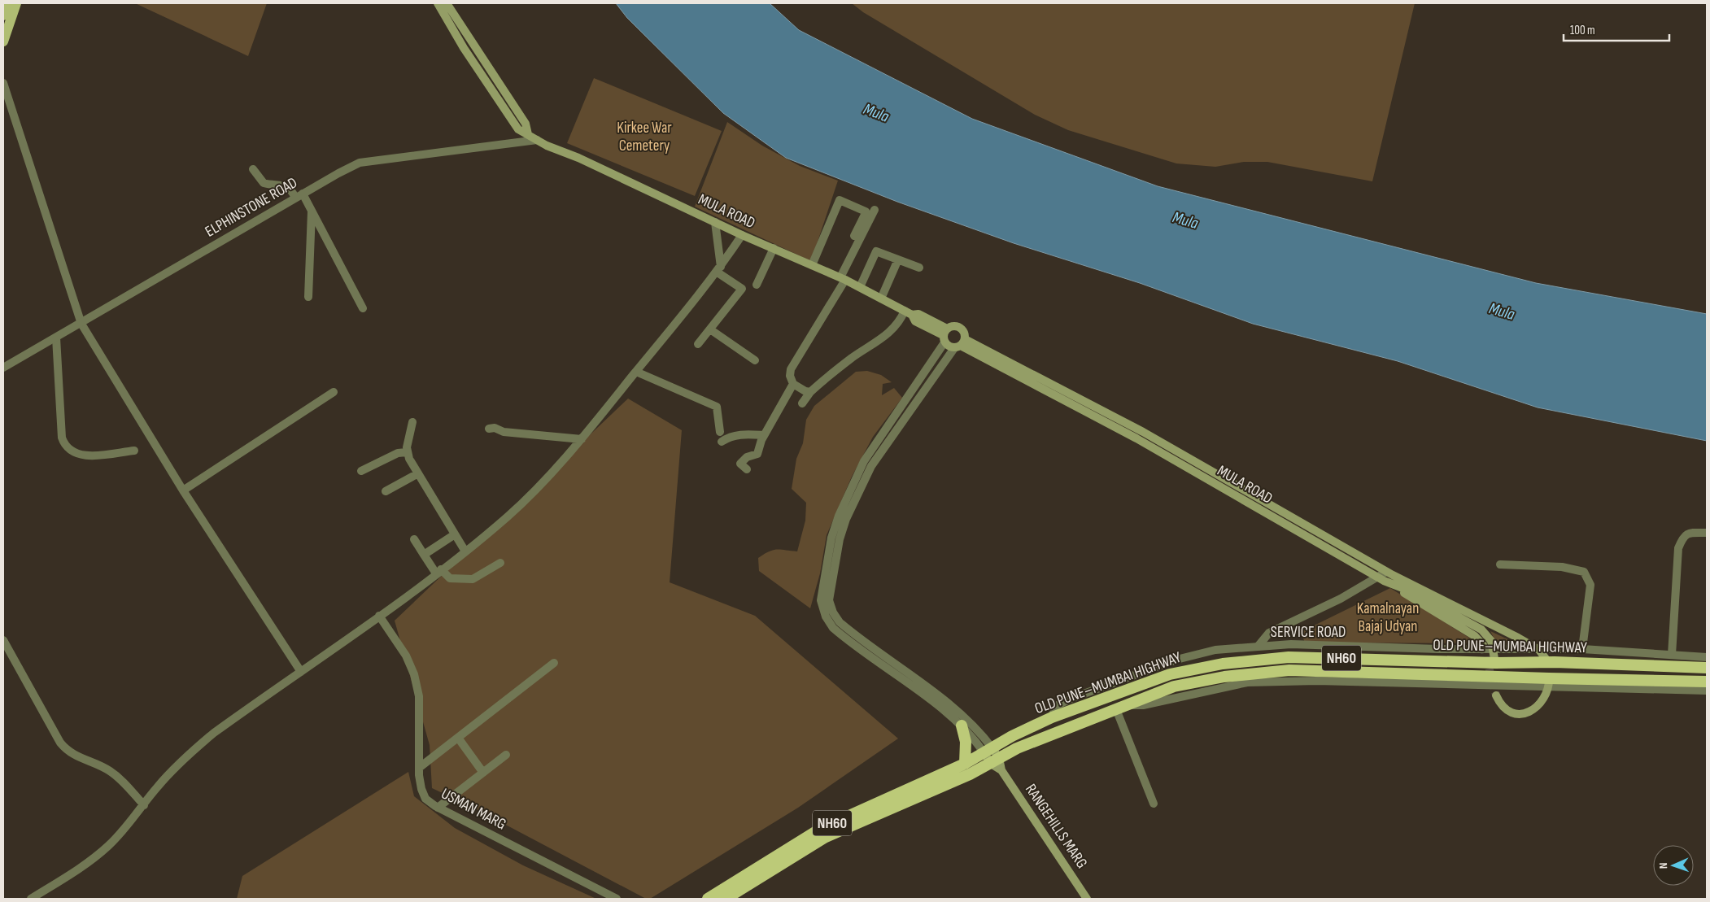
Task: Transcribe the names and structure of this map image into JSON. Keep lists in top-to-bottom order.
{
  "streets": {
    "highway": ["OLD PUNE–MUMBAI HIGHWAY", "NH60"],
    "main road": ["MULA ROAD", "RANGEHILLS MARG"],
    "street": ["ELPHINSTONE ROAD", "SERVICE ROAD", "USMAN MARG"]
  },
  "crossings": [
    ["ELPHINSTONE ROAD", "MULA ROAD"],
    ["MULA ROAD", "SERVICE ROAD"],
    ["MULA ROAD", "OLD PUNE–MUMBAI HIGHWAY"],
    ["SERVICE ROAD", "OLD PUNE–MUMBAI HIGHWAY"],
    ["OLD PUNE–MUMBAI HIGHWAY", "RANGEHILLS MARG"]
  ],
  "water": ["Mula"],
  "parks": ["Kirkee War Cemetery", "Kamalnayan Bajaj Udyan"],
  "scale_bar": "100 m",
  "north": "left"
}
